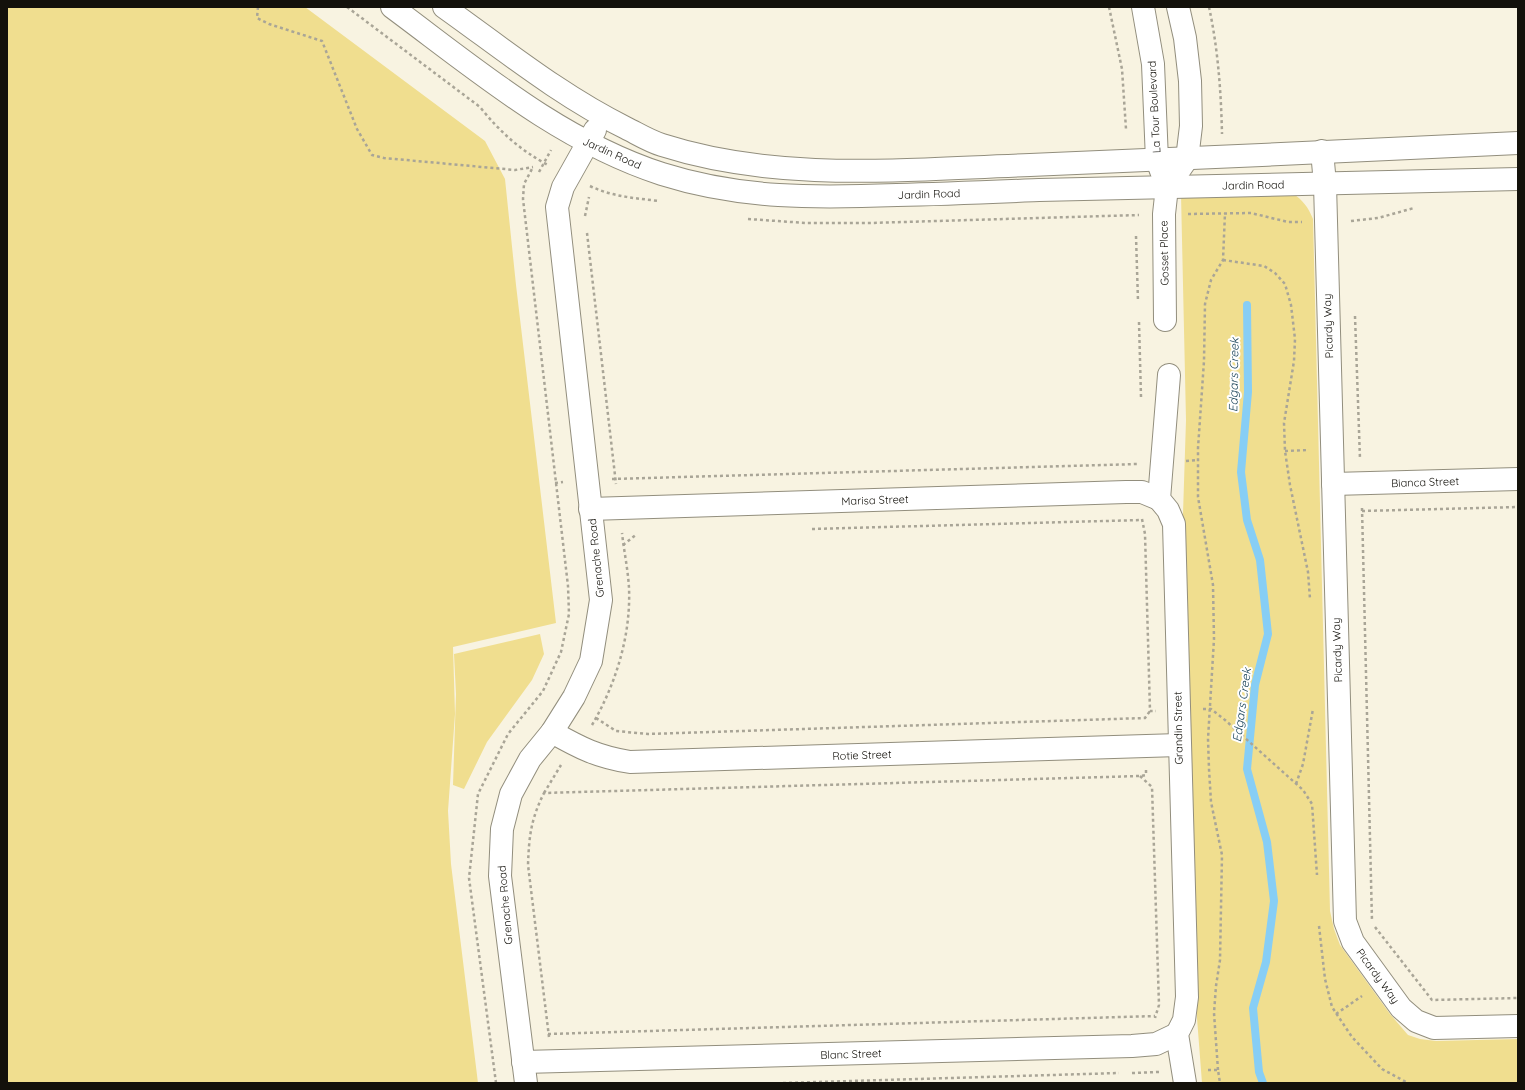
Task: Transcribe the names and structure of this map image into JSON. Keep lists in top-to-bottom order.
{
  "streets": {
    "street": [
      "La Tour Boulevard",
      "Jardin Road",
      "Gosset Place",
      "Picardy Way",
      "Bianca Street",
      "Marisa Street",
      "Grenache Road",
      "Grandin Street",
      "Rotie Street",
      "Blanc Street"
    ]
  },
  "crossings": [
    ["La Tour Boulevard", "Jardin Road"],
    ["La Tour Boulevard", "Gosset Place"],
    ["Jardin Road", "Gosset Place"],
    ["Jardin Road", "Picardy Way"],
    ["Jardin Road", "Grenache Road"],
    ["Picardy Way", "Bianca Street"],
    ["Marisa Street", "Grenache Road"],
    ["Marisa Street", "Grandin Street"],
    ["Grenache Road", "Rotie Street"],
    ["Grenache Road", "Blanc Street"],
    ["Grandin Street", "Rotie Street"],
    ["Grandin Street", "Blanc Street"]
  ],
  "water": ["Edgars Creek"]
}
